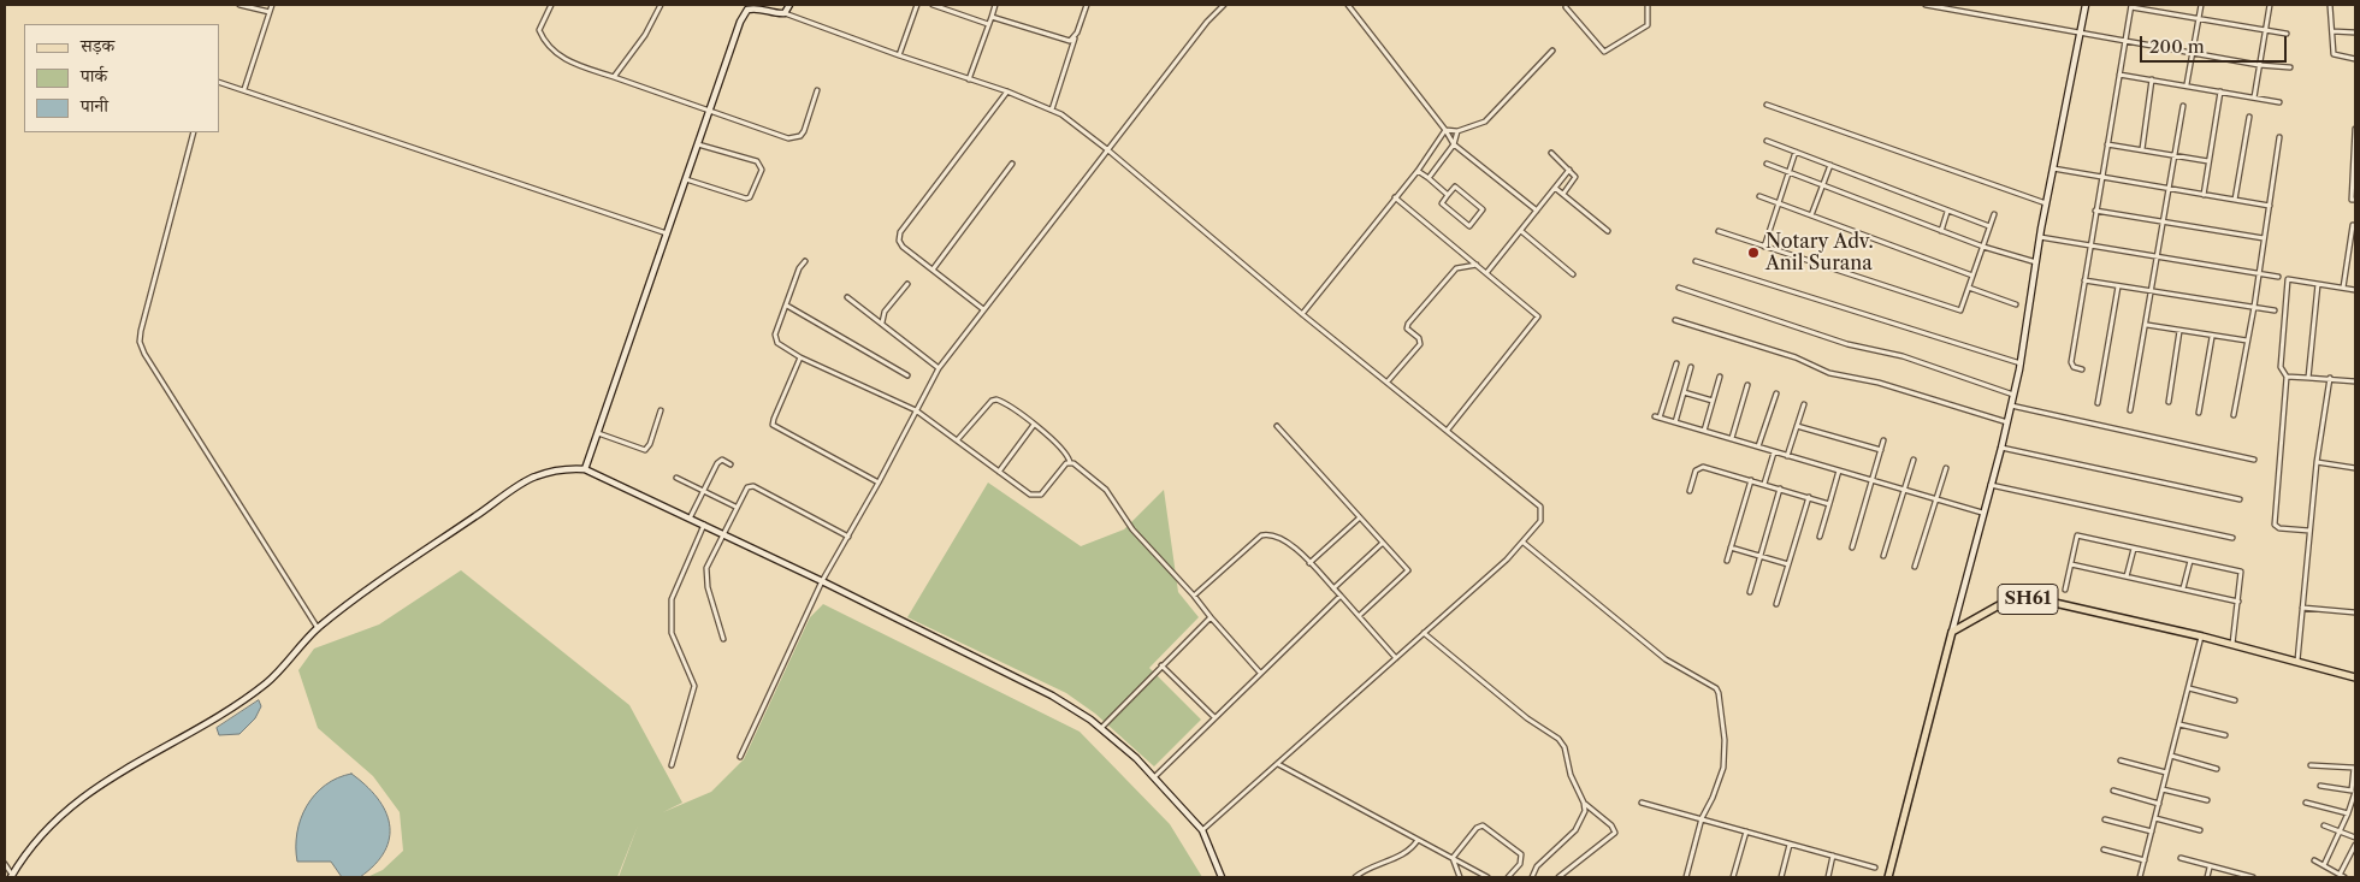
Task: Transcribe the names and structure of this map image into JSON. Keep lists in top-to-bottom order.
{
  "streets": {
    "main road": ["SH61"]
  },
  "places": ["Notary Adv. Anil Surana"],
  "legend": ["सड़क", "पार्क", "पानी"],
  "scale_bar": "200 m"
}
